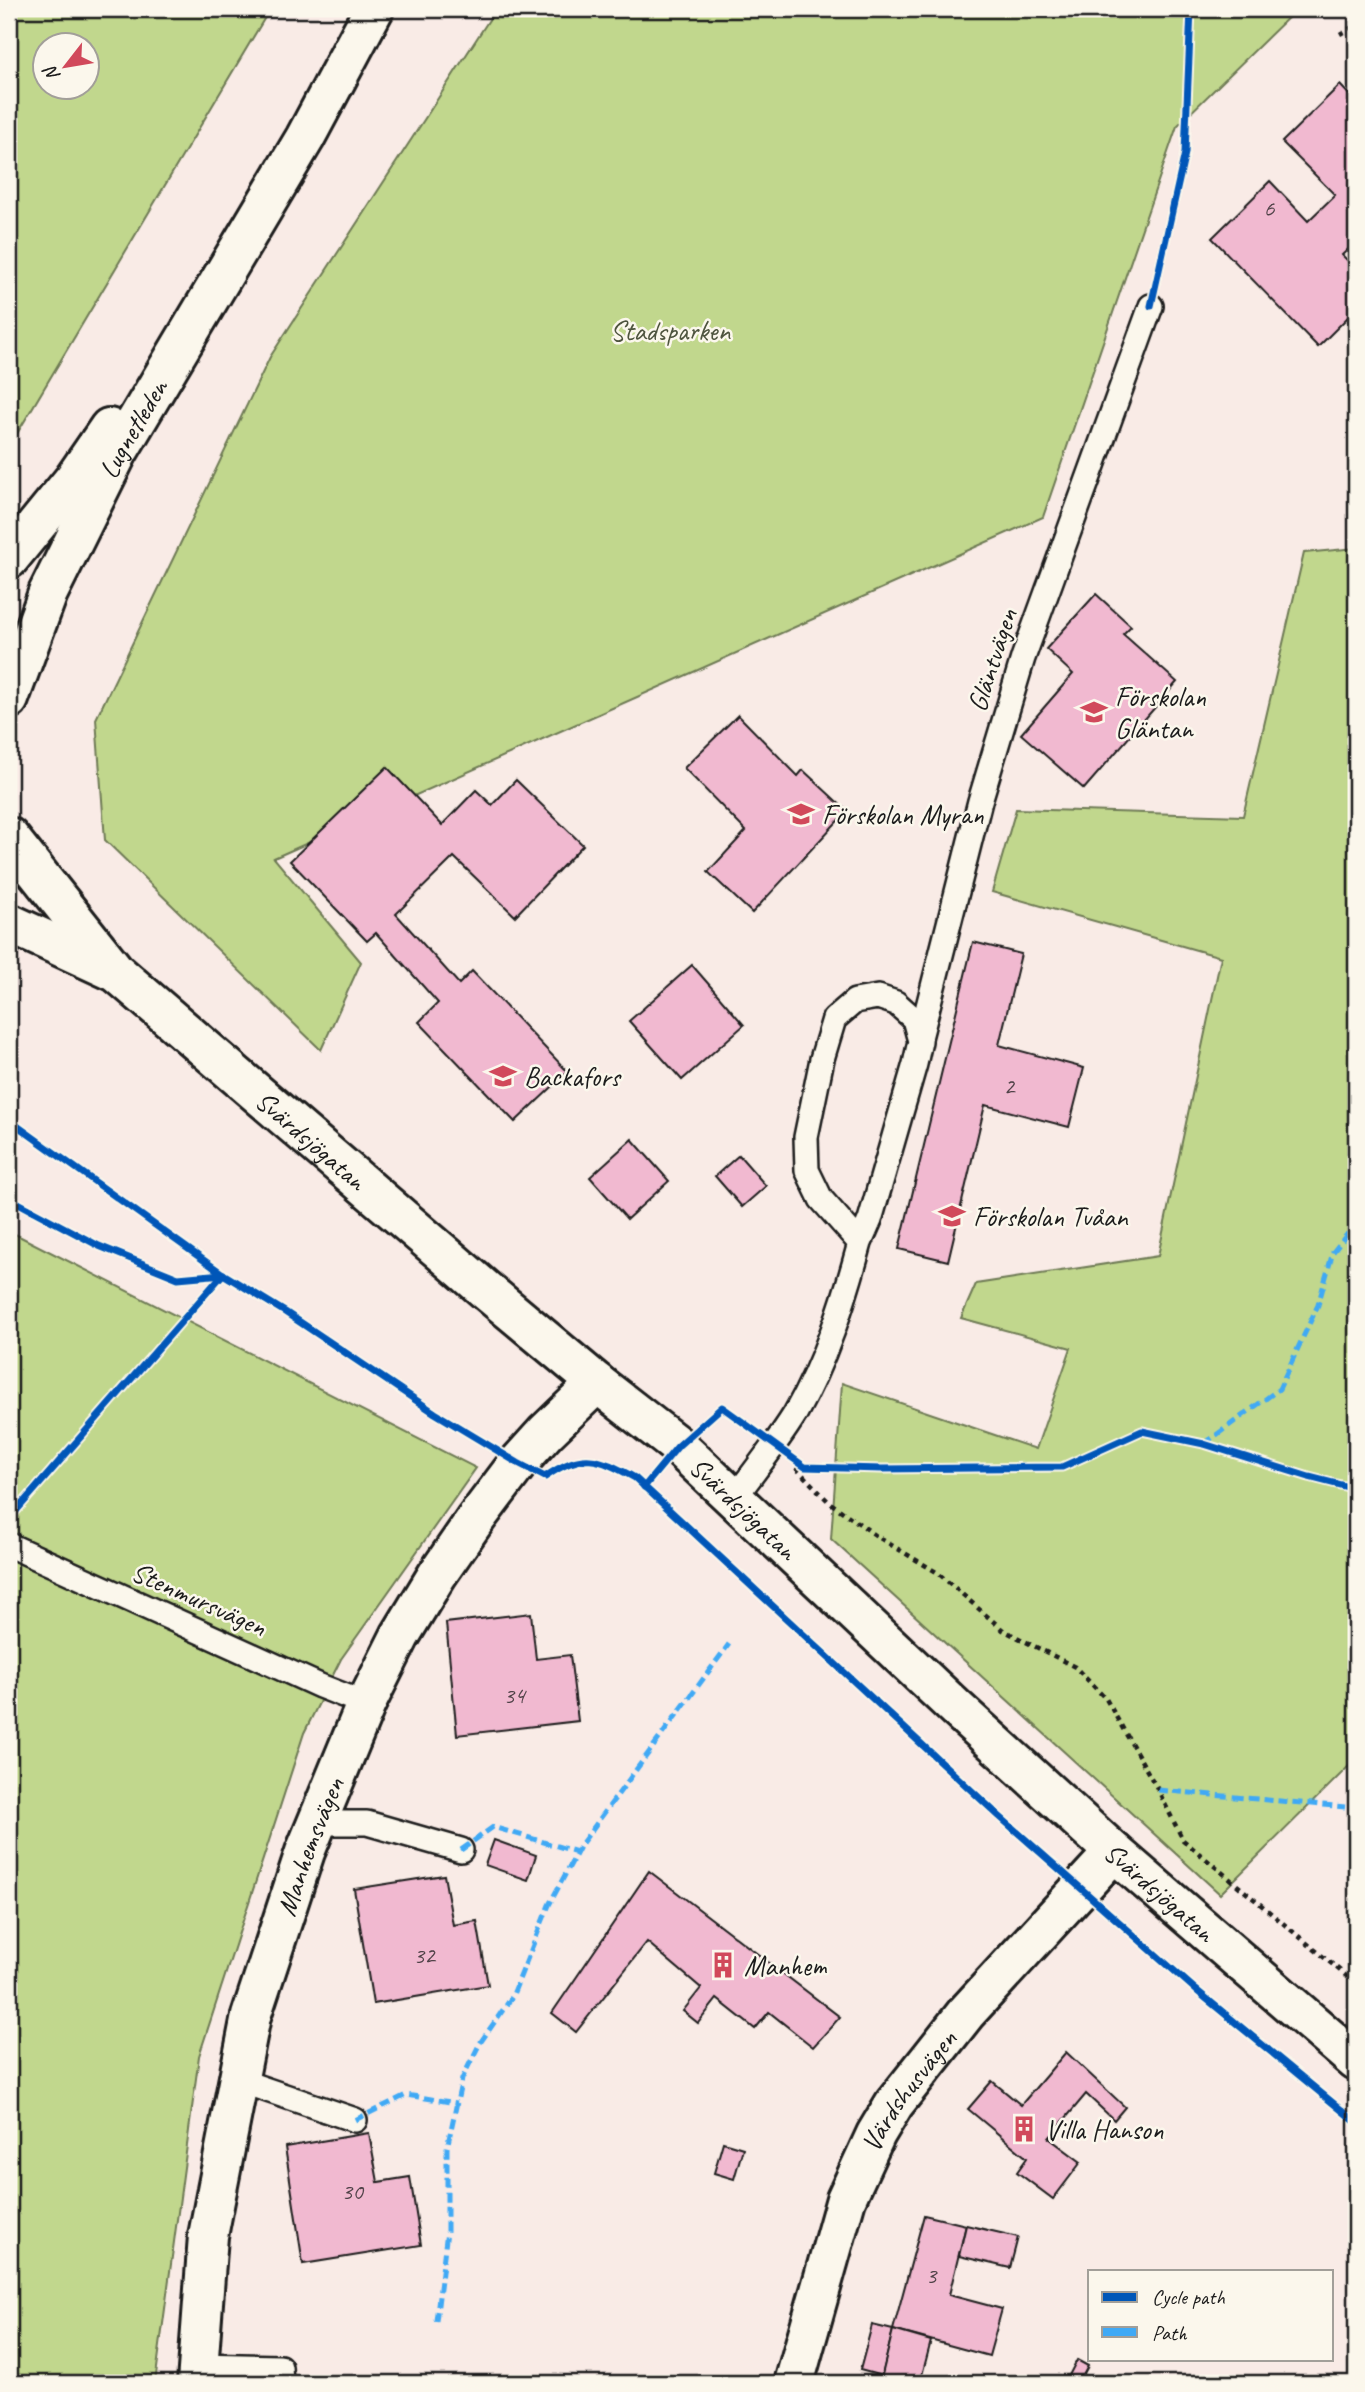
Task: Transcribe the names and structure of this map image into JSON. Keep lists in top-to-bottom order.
{
  "streets": {
    "main road": [
      "Lugnetleden",
      "Svärdsjögatan",
      "Manhemsvägen",
      "Värdshusvägen"
    ],
    "lane": ["Gläntvägen", "Stenmursvägen"]
  },
  "crossings": [
    ["Gläntvägen", "Svärdsjögatan"],
    ["Svärdsjögatan", "Manhemsvägen"],
    ["Svärdsjögatan", "Värdshusvägen"],
    ["Stenmursvägen", "Manhemsvägen"]
  ],
  "parks": ["Stadsparken"],
  "places": {
    "school or university": [
      "Förskolan Gläntan",
      "Förskolan Myran",
      "Backafors",
      "Förskolan Tvåan"
    ],
    "building": ["Manhem", "Villa Hanson"]
  },
  "house_numbers": [
    "6",
    "2",
    "34",
    "32",
    "30",
    "3"
  ],
  "legend": ["Cycle path", "Path"],
  "north": "bottom left"
}
